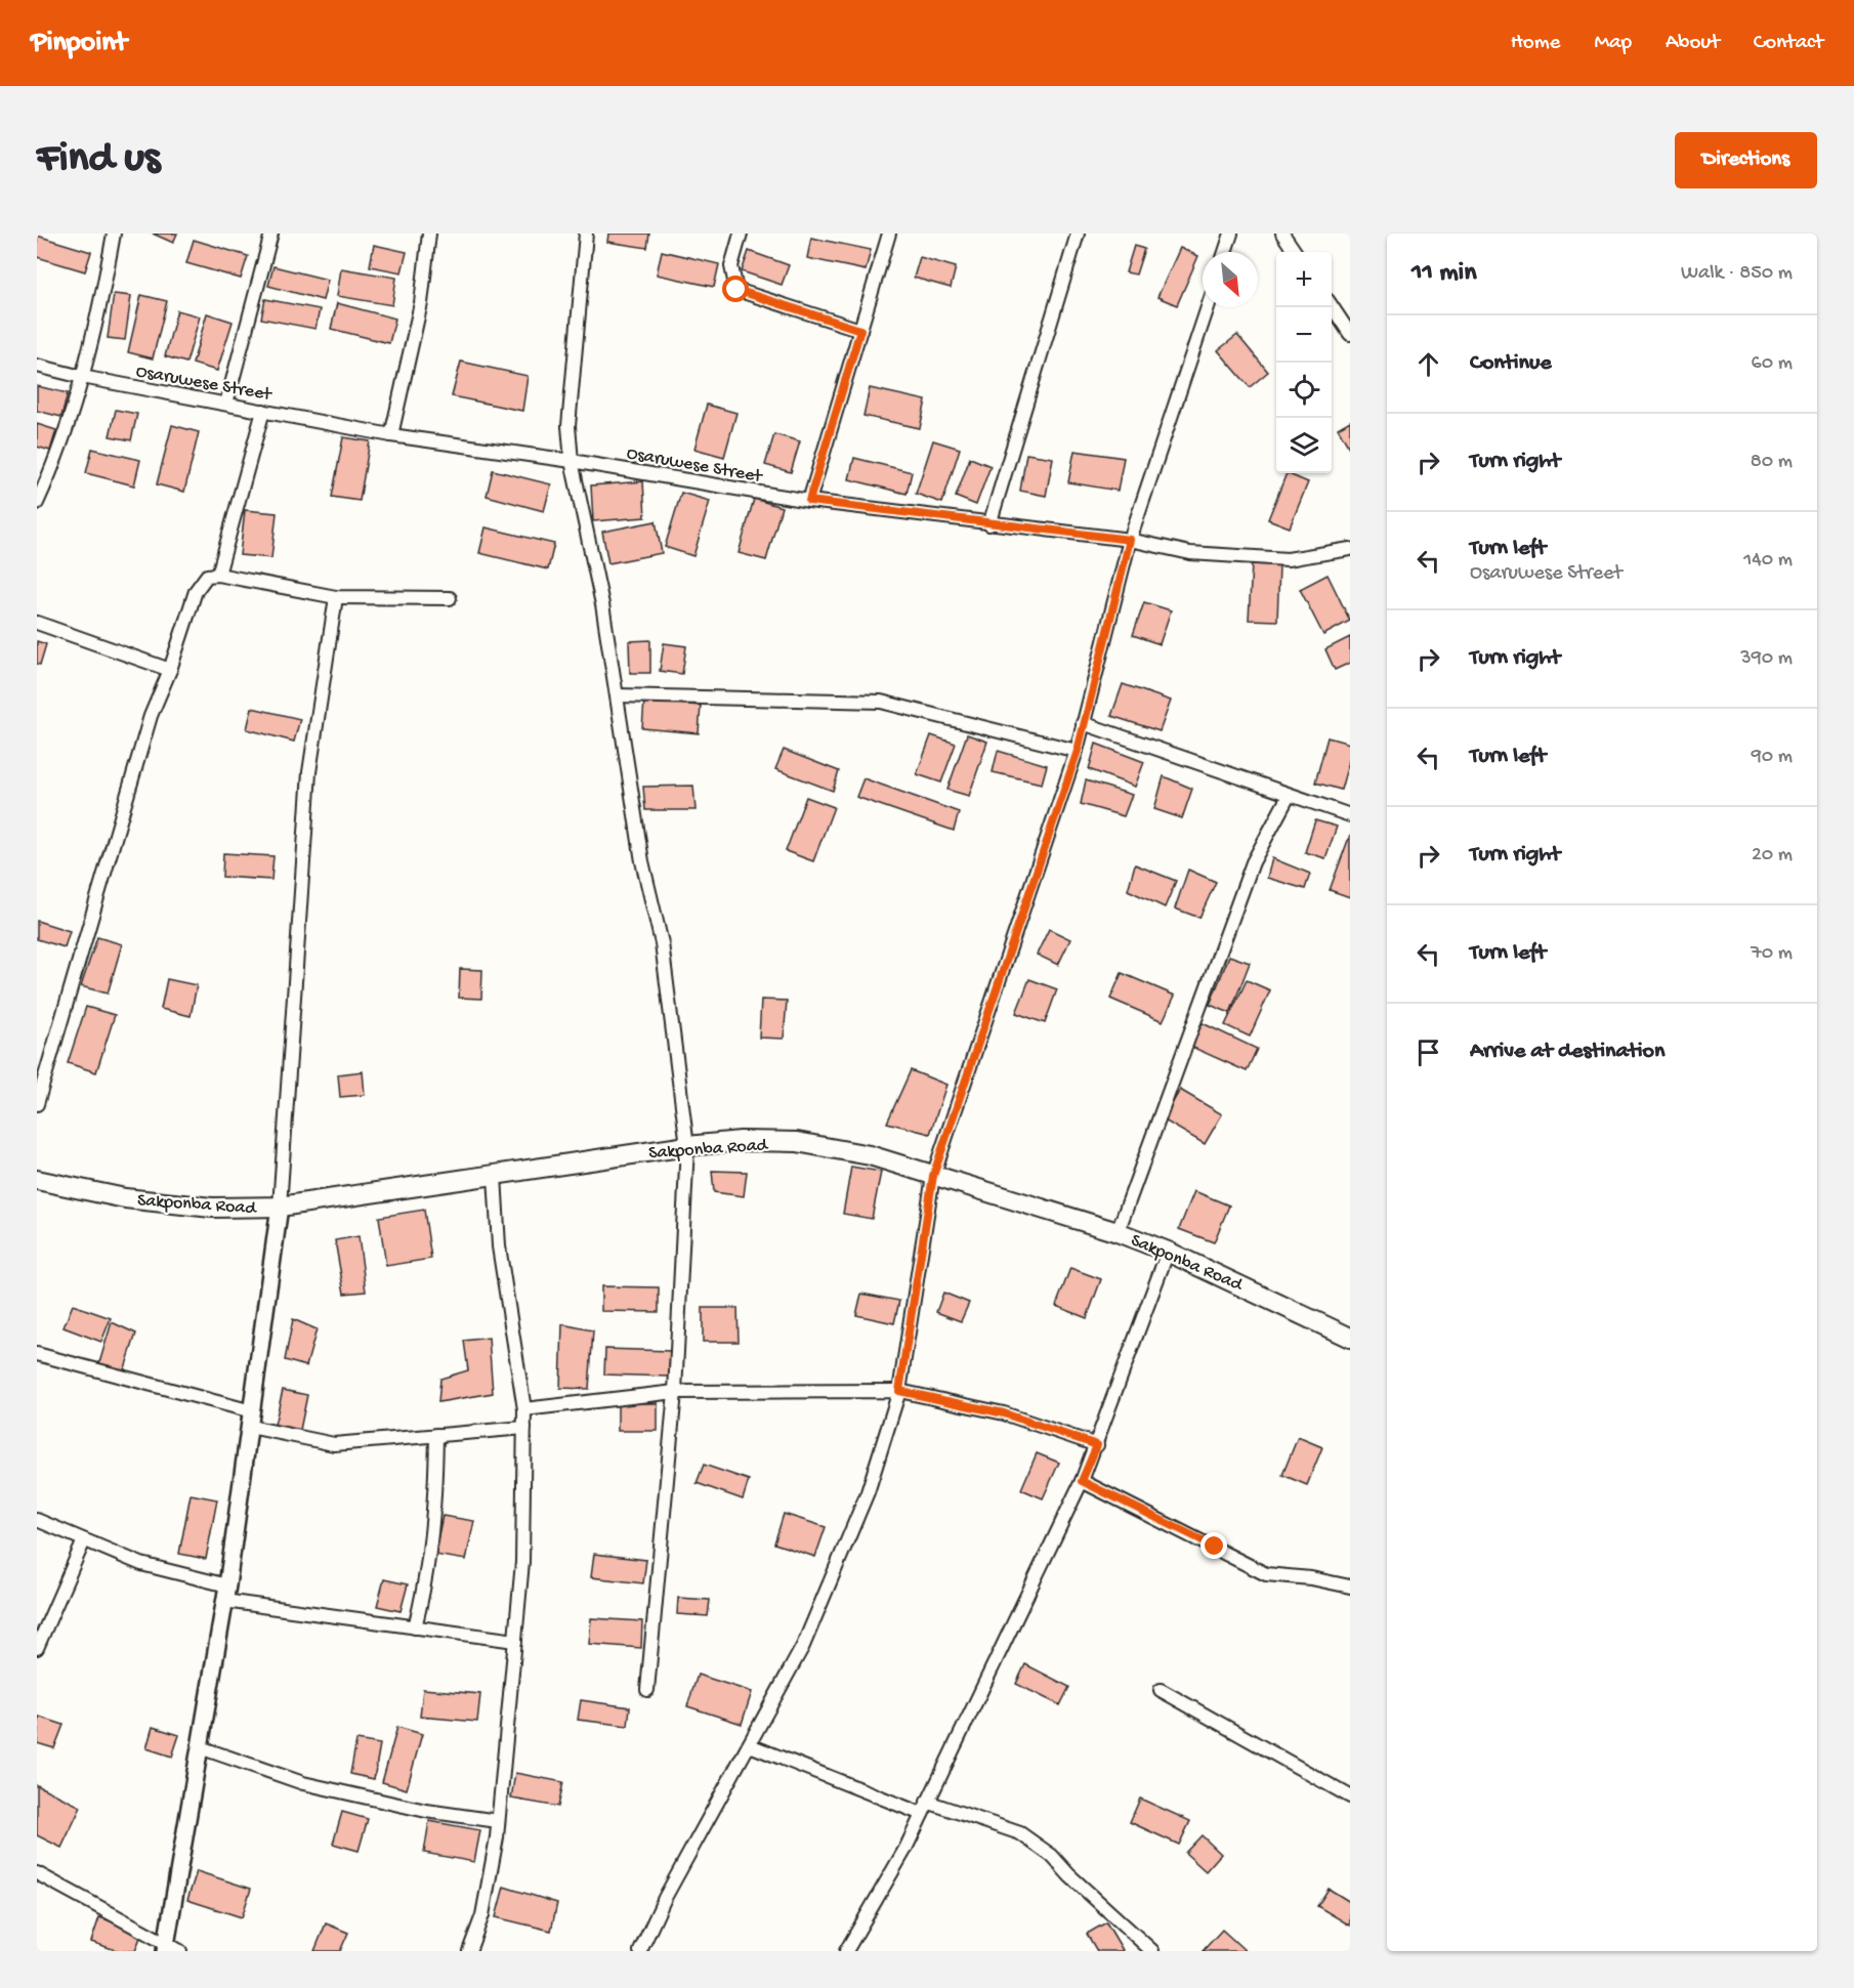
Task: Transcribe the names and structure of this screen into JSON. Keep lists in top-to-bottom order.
{
  "streets": {
    "main road": ["Sakponba Road"],
    "street": ["Osaruwese Street"]
  },
  "north": "bottom right",
  "page": {
    "header": "Pinpoint",
    "nav": [
      "Home",
      "Map",
      "About",
      "Contact"
    ],
    "buttons": "Directions",
    "title": "Find us",
    "heading": ["11 min", "Walk · 850 m"],
    "map_buttons": ["+", "−"],
    "list": [
      ["Continue", "60 m"],
      ["Turn right", "80 m"],
      ["Turn left", "Osaruwese Street", "140 m"],
      ["Turn right", "390 m"],
      ["Turn left", "90 m"],
      ["Turn right", "20 m"],
      ["Turn left", "70 m"],
      "Arrive at destination"
    ]
  }
}
